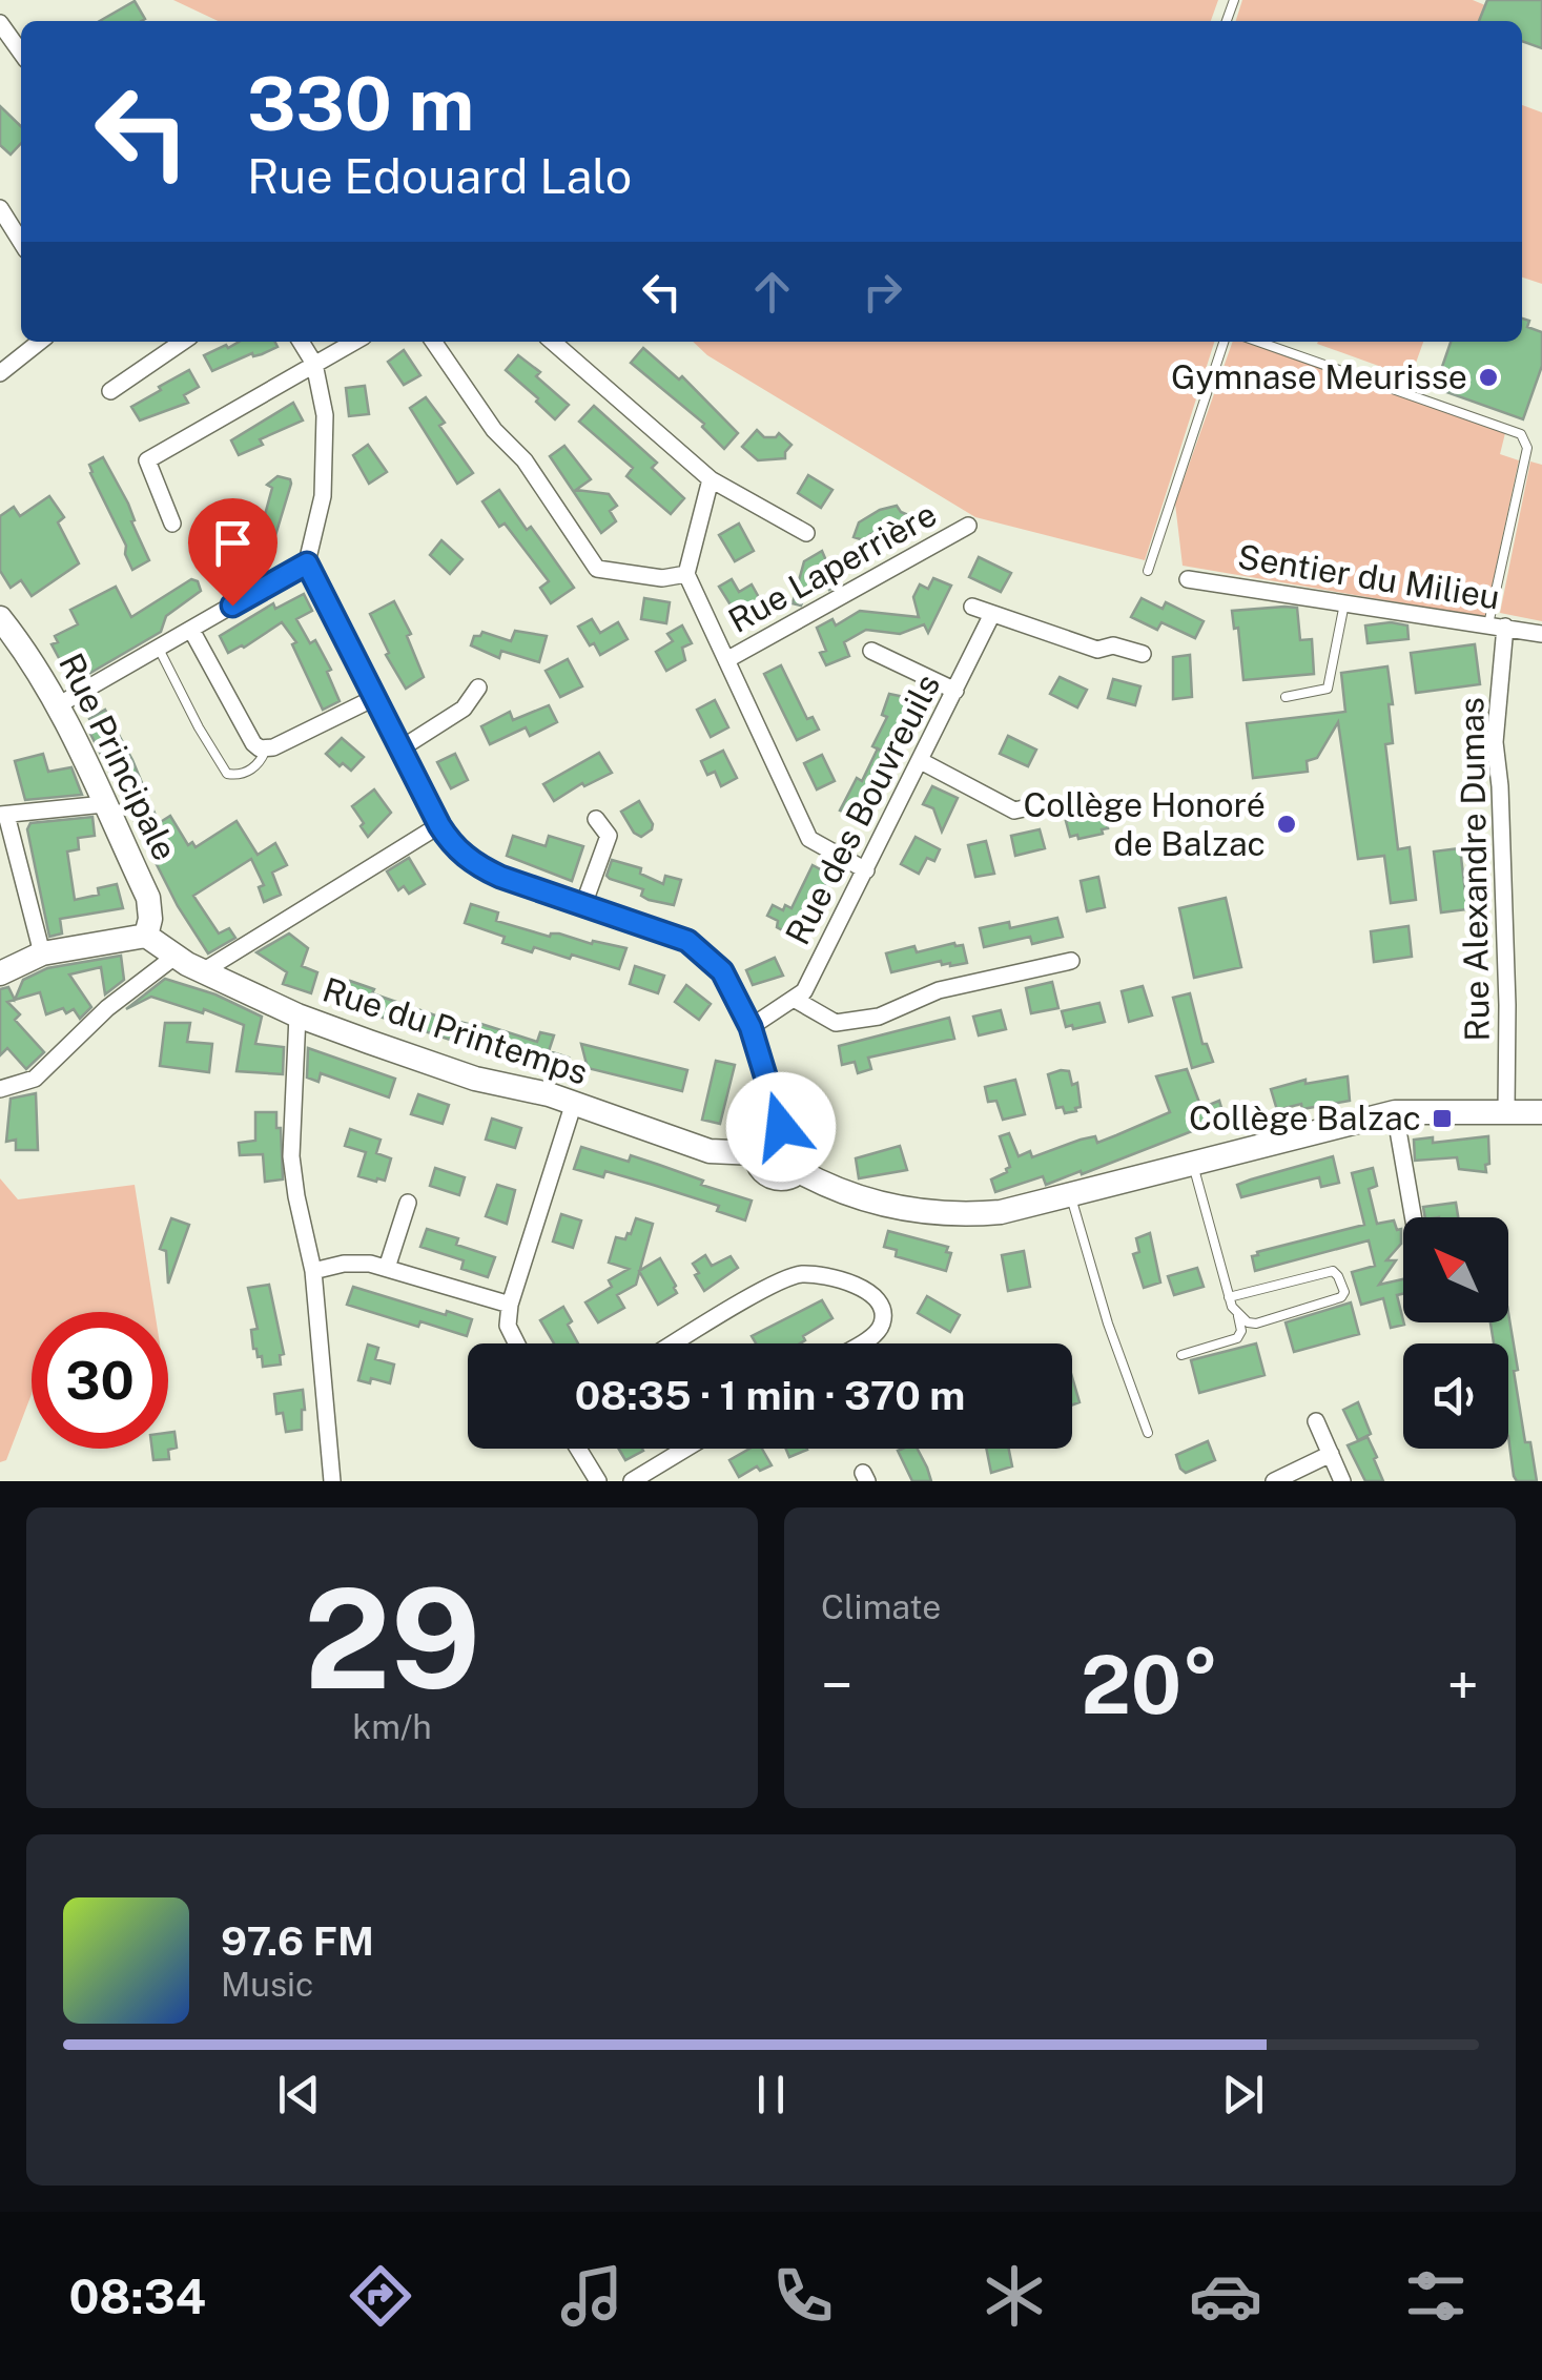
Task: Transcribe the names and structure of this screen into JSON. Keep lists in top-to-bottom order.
{
  "streets": {
    "main road": ["Rue Principale", "Rue du Printemps"],
    "street": [
      "Rue Laperrière",
      "Sentier du Milieu",
      "Rue des Bouvreuils",
      "Rue Alexandre Dumas"
    ]
  },
  "crossings": [
    ["Sentier du Milieu", "Rue Alexandre Dumas"],
    ["Rue Principale", "Rue du Printemps"]
  ],
  "places": {
    "other": ["Gymnase Meurisse", "Collège Honoré de Balzac"],
    "transit": ["Collège Balzac"]
  },
  "north": "top left",
  "page": {
    "turn": ["330 m", "Rue Edouard Lalo"],
    "limit": "30",
    "trip": "08:35 · 1 min · 370 m",
    "tile": [
      ["29", "km/h"],
      "Climate"
    ],
    "heat": ["−", "20°", "+"],
    "song": ["97.6 FM", "Music"],
    "tabs": "08:34"
  }
}
